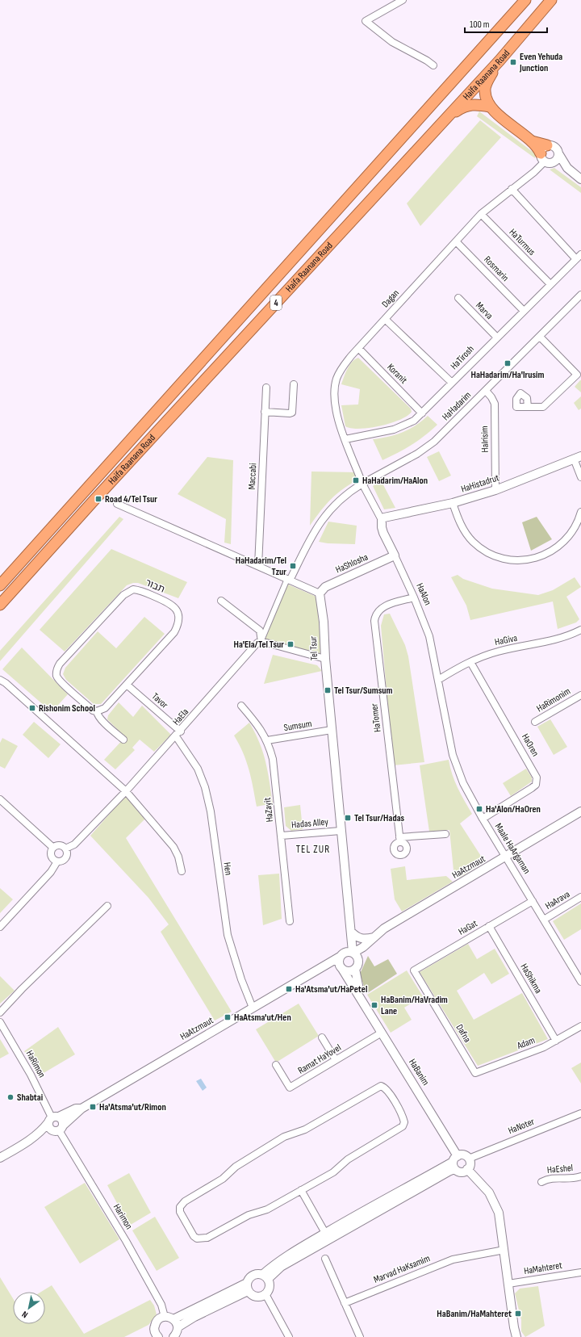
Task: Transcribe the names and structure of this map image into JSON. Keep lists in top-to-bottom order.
{
  "streets": {
    "highway": ["Haifa Raanana Road", "4"],
    "street": [
      "HaTurmus",
      "Rosmarin",
      "Dagan",
      "Marva",
      "HaTirosh",
      "Koranit",
      "HaHadarim",
      "HaIrisim",
      "Maccabi",
      "HaHistadrut",
      "HaShlosha",
      "תבור",
      "HaAlon",
      "HaGiva",
      "Tel Tsur",
      "HaRimonim",
      "Tavor",
      "HaEla",
      "HaTomer",
      "Sumsum",
      "HaOren",
      "HaZayit",
      "Hadas Alley",
      "Maale HaArgaman",
      "HaAtzmaut",
      "Hen",
      "HaArava",
      "HaGat",
      "HaShikma",
      "Dafna",
      "Adam",
      "Ramat HaYovel",
      "HaRimon",
      "HaBanim",
      "HaNoter",
      "HaEshel",
      "Harimon",
      "HaMahteret",
      "Marvad HaKsamim"
    ]
  },
  "crossings": [
    ["HaTurmus", "Dagan"],
    ["HaTurmus", "HaTirosh"],
    ["Rosmarin", "Dagan"],
    ["Rosmarin", "HaTirosh"],
    ["Dagan", "HaTirosh"],
    ["Dagan", "Koranit"],
    ["Dagan", "HaHadarim"],
    ["Marva", "HaTirosh"],
    ["HaTirosh", "Koranit"],
    ["HaHadarim", "HaIrisim"],
    ["HaIrisim", "HaHistadrut"],
    ["HaHistadrut", "HaAlon"],
    ["HaShlosha", "HaAlon"],
    ["HaShlosha", "Tel Tsur"],
    ["תבור", "Tavor"],
    ["HaAlon", "HaGiva"],
    ["HaAlon", "HaTomer"],
    ["HaAlon", "Maale HaArgaman"],
    ["HaGiva", "HaOren"],
    ["HaGiva", "Maale HaArgaman"],
    ["Tel Tsur", "Sumsum"],
    ["Tel Tsur", "Hadas Alley"],
    ["Tel Tsur", "HaAtzmaut"],
    ["Tel Tsur", "HaBanim"],
    ["Tavor", "HaEla"],
    ["Tavor", "Hen"],
    ["HaEla", "Hen"],
    ["Sumsum", "HaZayit"],
    ["HaOren", "Maale HaArgaman"],
    ["HaZayit", "Hadas Alley"],
    ["Maale HaArgaman", "HaAtzmaut"],
    ["Maale HaArgaman", "HaArava"],
    ["Maale HaArgaman", "HaGat"],
    ["HaAtzmaut", "Hen"],
    ["HaAtzmaut", "HaRimon"],
    ["HaAtzmaut", "HaBanim"],
    ["HaAtzmaut", "Harimon"],
    ["HaGat", "HaShikma"],
    ["HaGat", "Dafna"],
    ["HaShikma", "Adam"],
    ["Dafna", "Adam"],
    ["Ramat HaYovel", "HaBanim"]
  ],
  "districts": ["TEL ZUR"],
  "places": {
    "transit": [
      "Even Yehuda Junction",
      "HaHadarim/Ha'Irusim",
      "HaHadarim/HaAlon",
      "Road 4/Tel Tsur",
      "HaHadarim/Tel Tzur",
      "Ha'Ela/Tel Tsur",
      "Tel Tsur/Sumsum",
      "Rishonim School",
      "Ha'Alon/HaOren",
      "Tel Tsur/Hadas",
      "Ha'Atsma'ut/HaPetel",
      "HaBanim/HaVradim Lane",
      "HaAtsma'ut/Hen",
      "Ha'Atsma'ut/Rimon",
      "HaBanim/HaMahteret"
    ],
    "other": ["Shabtai"]
  },
  "scale_bar": "100 m",
  "north": "bottom left"
}
